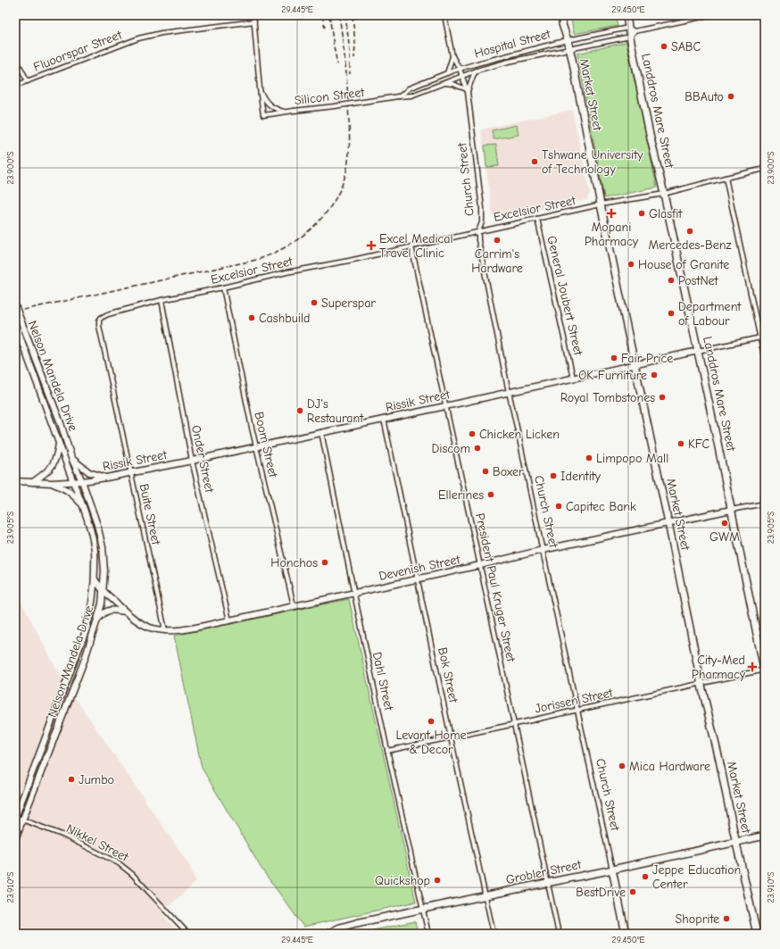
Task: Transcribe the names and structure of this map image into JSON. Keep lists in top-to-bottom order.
{
  "streets": {
    "main road": [
      "Market Street",
      "Landdros Mare Street",
      "Church Street",
      "Nelson Mandela Drive",
      "Rissik Street",
      "Devenish Street",
      "Grobler Street"
    ],
    "street": [
      "Hospital Street",
      "Fluoorspar Street",
      "Silicon Street",
      "Excelsior Street",
      "General Joubert Street",
      "Boom Street",
      "Onder Street",
      "Buite Street",
      "President Paul Kruger Street",
      "Bok Street",
      "Dahl Street",
      "Jorissen Street",
      "Nikkel Street"
    ]
  },
  "crossings": [
    ["Hospital Street", "Market Street"],
    ["Hospital Street", "Silicon Street"],
    ["Hospital Street", "Landdros Mare Street"],
    ["Hospital Street", "Church Street"],
    ["Market Street", "Excelsior Street"],
    ["Market Street", "Rissik Street"],
    ["Market Street", "Devenish Street"],
    ["Market Street", "Jorissen Street"],
    ["Market Street", "Grobler Street"],
    ["Landdros Mare Street", "Excelsior Street"],
    ["Landdros Mare Street", "Rissik Street"],
    ["Landdros Mare Street", "Devenish Street"],
    ["Landdros Mare Street", "Jorissen Street"],
    ["Church Street", "Excelsior Street"],
    ["Church Street", "Rissik Street"],
    ["Church Street", "Devenish Street"],
    ["Church Street", "Jorissen Street"],
    ["Church Street", "Grobler Street"],
    ["Excelsior Street", "General Joubert Street"],
    ["Excelsior Street", "Boom Street"],
    ["Excelsior Street", "Onder Street"],
    ["Excelsior Street", "Buite Street"],
    ["Excelsior Street", "President Paul Kruger Street"],
    ["General Joubert Street", "Rissik Street"],
    ["Nelson Mandela Drive", "Rissik Street"],
    ["Nelson Mandela Drive", "Devenish Street"],
    ["Nelson Mandela Drive", "Nikkel Street"],
    ["Rissik Street", "Boom Street"],
    ["Rissik Street", "Onder Street"],
    ["Rissik Street", "Buite Street"],
    ["Rissik Street", "President Paul Kruger Street"],
    ["Rissik Street", "Bok Street"],
    ["Rissik Street", "Dahl Street"],
    ["Boom Street", "Devenish Street"],
    ["Onder Street", "Devenish Street"],
    ["Buite Street", "Devenish Street"],
    ["Devenish Street", "President Paul Kruger Street"],
    ["Devenish Street", "Bok Street"],
    ["Devenish Street", "Dahl Street"],
    ["President Paul Kruger Street", "Jorissen Street"],
    ["President Paul Kruger Street", "Grobler Street"],
    ["Bok Street", "Jorissen Street"],
    ["Bok Street", "Grobler Street"],
    ["Dahl Street", "Jorissen Street"],
    ["Dahl Street", "Grobler Street"]
  ],
  "places": {
    "other": [
      "SABC",
      "BBAuto",
      "Tshwane University of Technology",
      "Glasfit",
      "Mercedes-Benz",
      "Carrim's Hardware",
      "House of Granite",
      "PostNet",
      "Superspar",
      "Department of Labour",
      "Cashbuild",
      "Fair Price",
      "OK Furniture",
      "Royal Tombstones",
      "DJ's Restaurant",
      "Chicken Licken",
      "KFC",
      "Discom",
      "Limpopo Mall",
      "Boxer",
      "Identity",
      "Ellerines",
      "Capitec Bank",
      "GWM",
      "Honchos",
      "Levant Home & Decor",
      "Mica Hardware",
      "Jumbo",
      "Jeppe Education Center",
      "Quickshop",
      "BestDrive",
      "Shoprite"
    ],
    "health": ["Mopani Pharmacy", "Excel Medical Travel Clinic", "City-Med Pharmacy"]
  },
  "coordinates": [
    "29.445°E",
    "29.450°E",
    "23.900°S",
    "23.905°S",
    "23.910°S"
  ]
}
